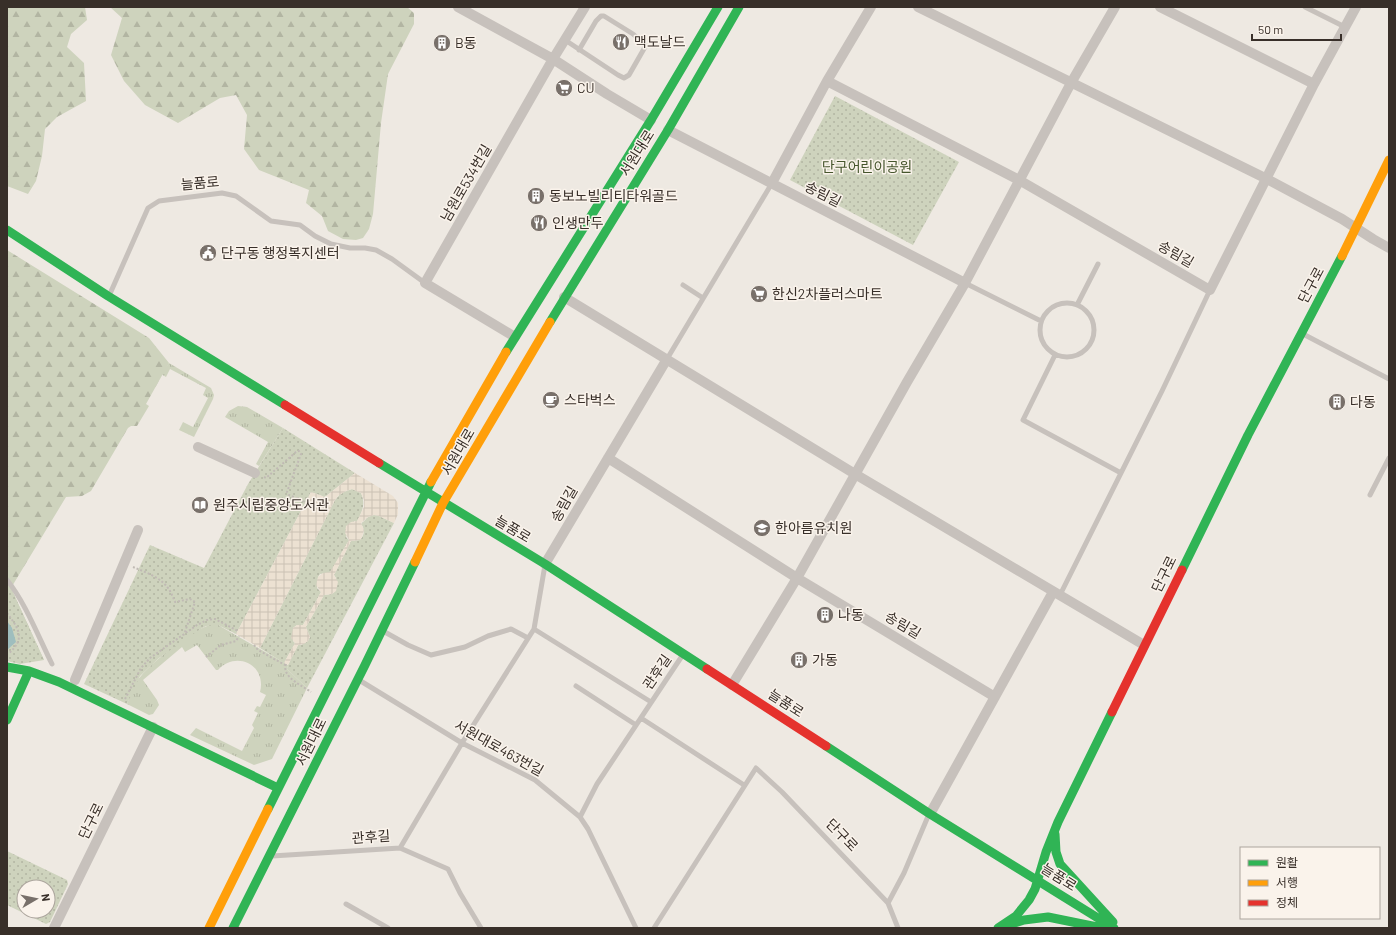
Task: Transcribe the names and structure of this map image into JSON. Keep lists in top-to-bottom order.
{
  "streets": {
    "street": [
      "서원대로",
      "늘품로",
      "남원로534번길",
      "송림길",
      "단구로"
    ],
    "lane": ["관후길", "서원대로463번길"]
  },
  "crossings": [
    ["서원대로", "늘품로"],
    ["서원대로", "송림길"],
    ["서원대로", "관후길"],
    ["서원대로", "서원대로463번길"],
    ["늘품로", "남원로534번길"],
    ["늘품로", "송림길"],
    ["늘품로", "단구로"],
    ["늘품로", "관후길"],
    ["남원로534번길", "송림길"]
  ],
  "parks": ["단구어린이공원"],
  "places": {
    "restaurant": ["맥도날드", "인생만두"],
    "building": [
      "B동",
      "동보노빌리티타워골드",
      "다동",
      "나동",
      "가동"
    ],
    "supermarket": ["CU", "한신2차플러스마트"],
    "public building": ["단구동 행정복지센터"],
    "cafe": ["스타벅스"],
    "library": ["원주시립중앙도서관"],
    "school or university": ["한아름유치원"]
  },
  "legend": ["원활", "서행", "정체"],
  "scale_bar": "50 m",
  "north": "right"
}
